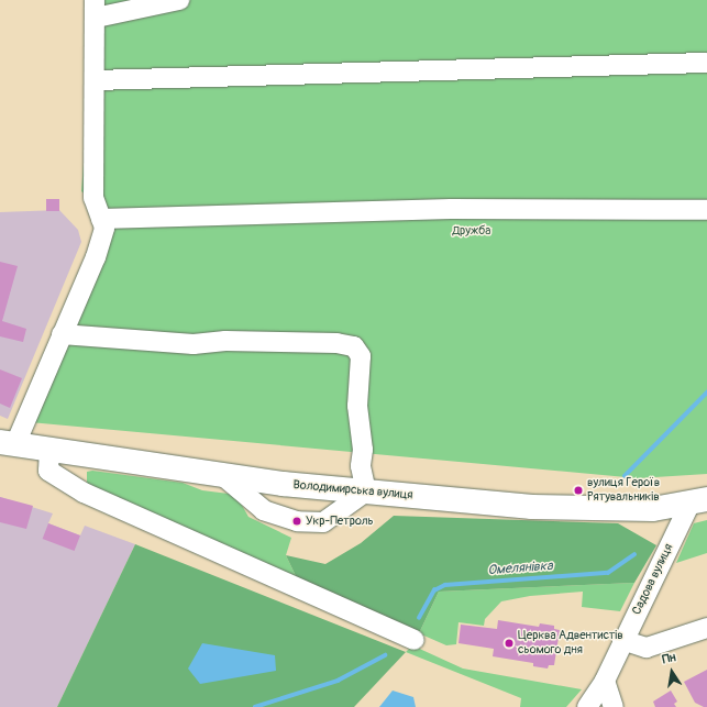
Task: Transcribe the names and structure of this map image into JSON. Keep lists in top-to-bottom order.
{
  "streets": {
    "main road": ["Володимирська вулиця"],
    "street": ["Садова вулиця"]
  },
  "crossings": [
    ["Володимирська вулиця", "Садова вулиця"]
  ],
  "water": ["Омелянівка"],
  "parks": ["Дружба"],
  "places": ["вулиця Героїв Рятувальників", "Укр-Петроль", "Церква Адвентистів сьомого дня"],
  "north": "top"
}
